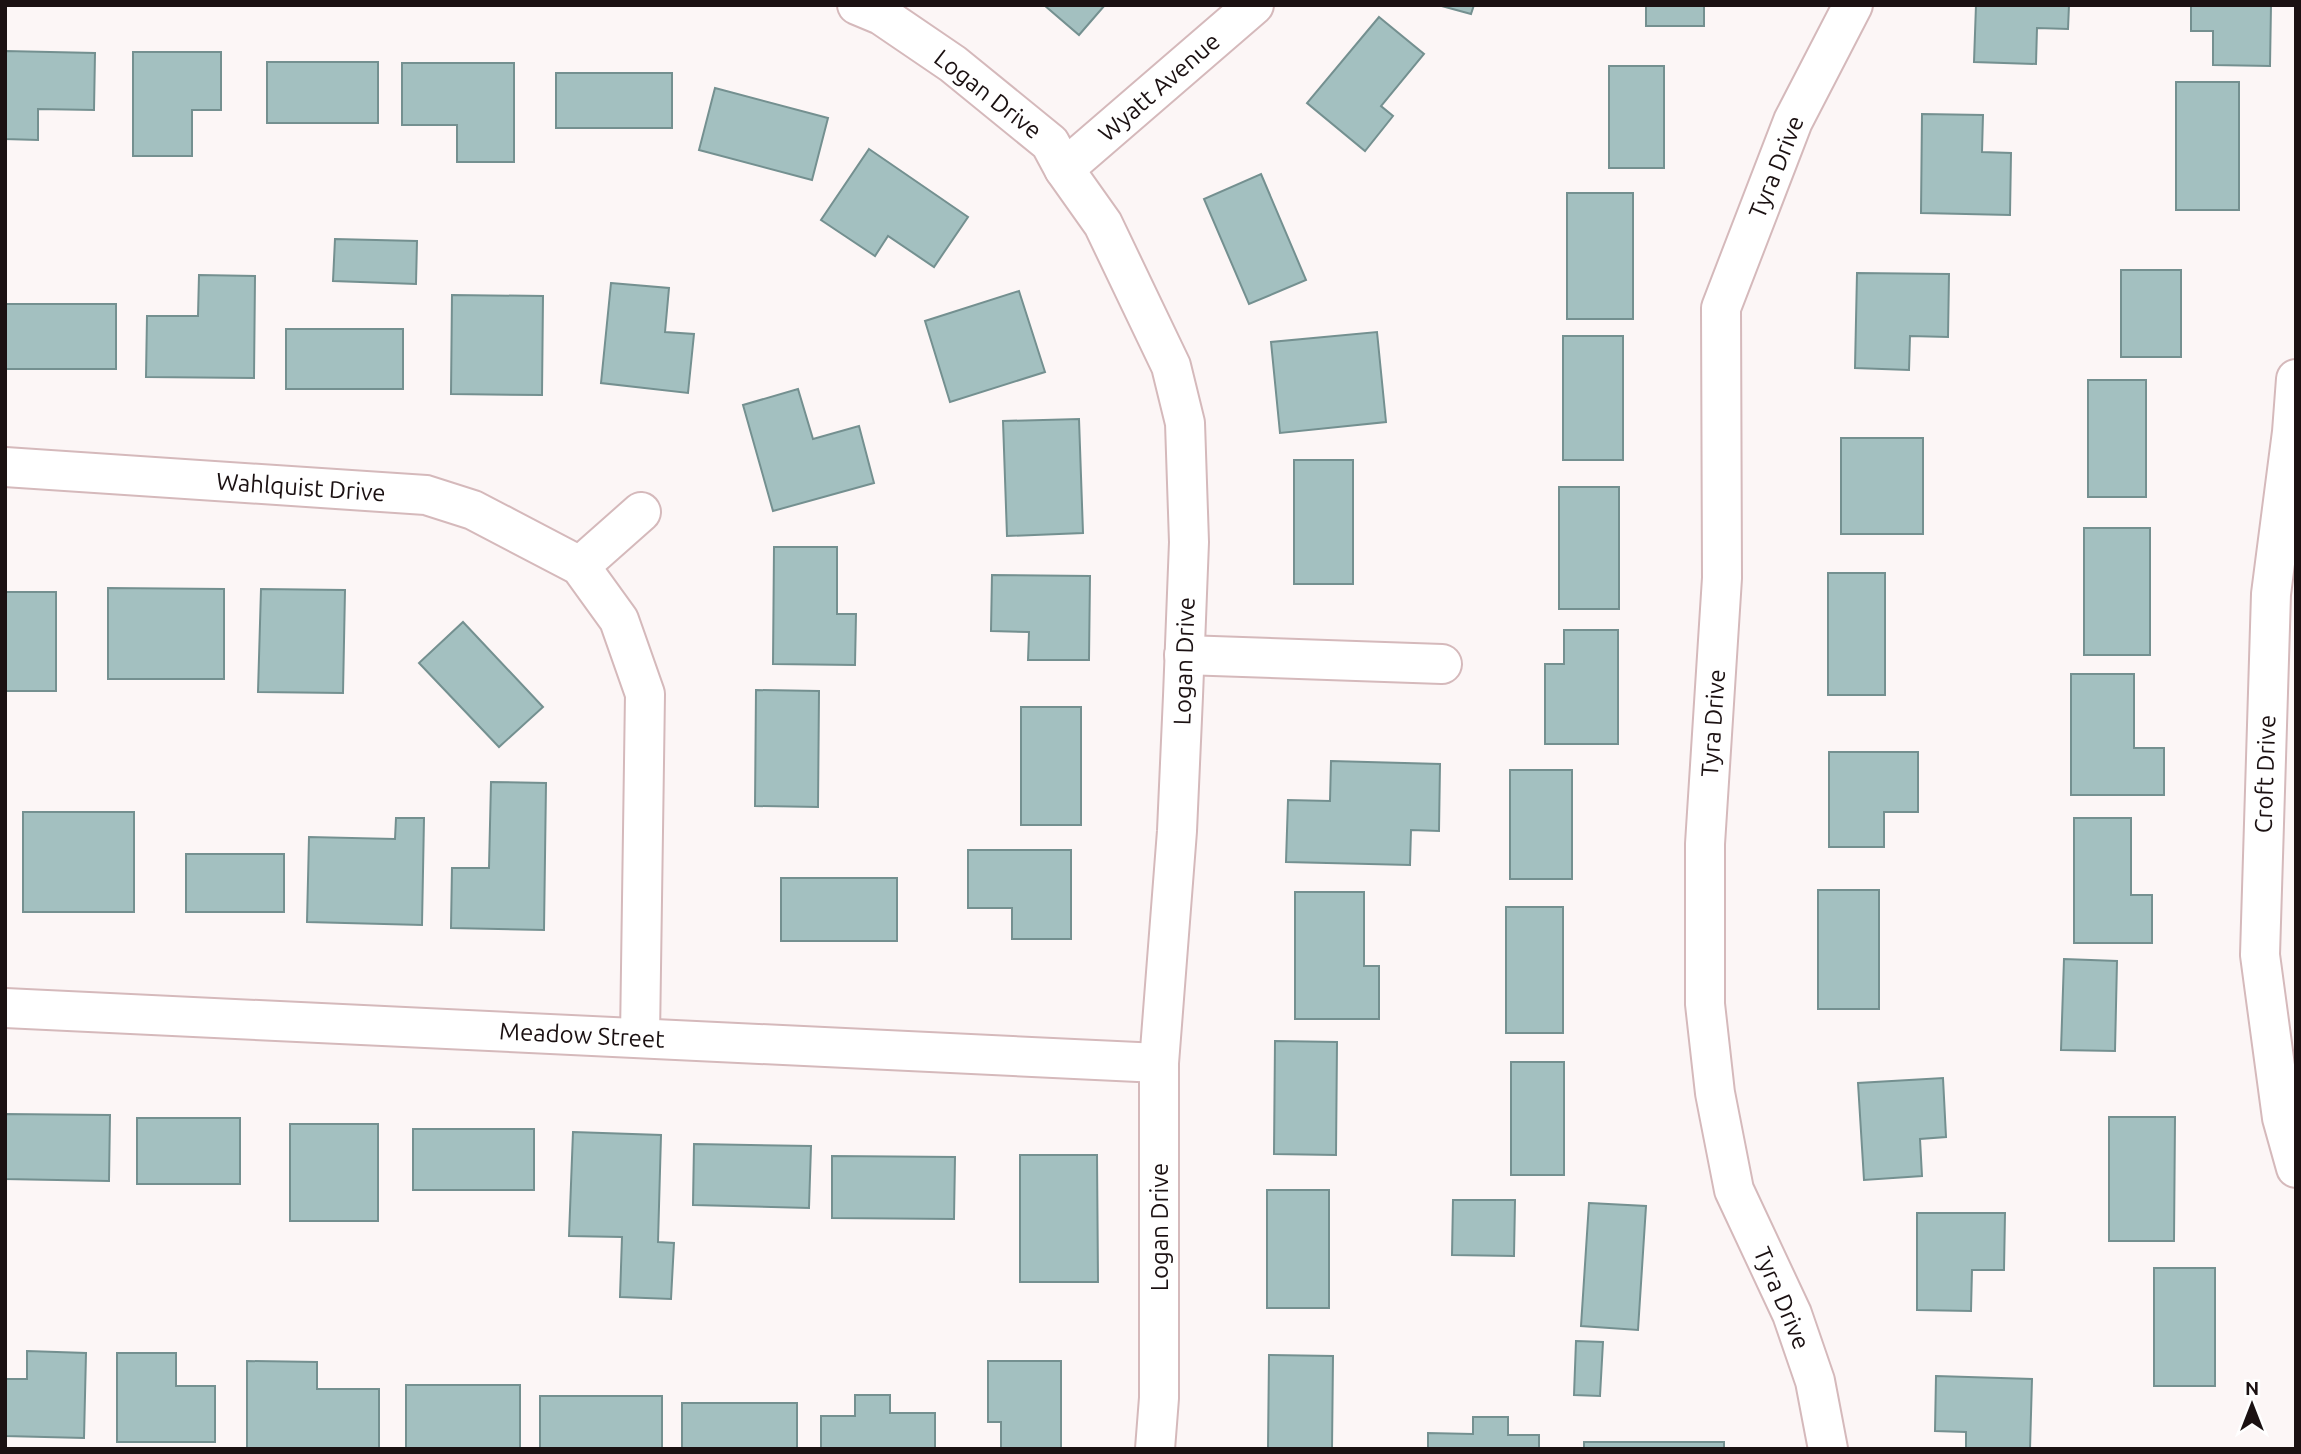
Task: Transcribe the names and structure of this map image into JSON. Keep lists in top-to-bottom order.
{
  "streets": {
    "street": [
      "Wyatt Avenue",
      "Logan Drive",
      "Tyra Drive",
      "Wahlquist Drive",
      "Croft Drive",
      "Meadow Street"
    ]
  },
  "crossings": [
    ["Wyatt Avenue", "Logan Drive"],
    ["Logan Drive", "Meadow Street"],
    ["Wahlquist Drive", "Meadow Street"]
  ],
  "north": "top"
}
